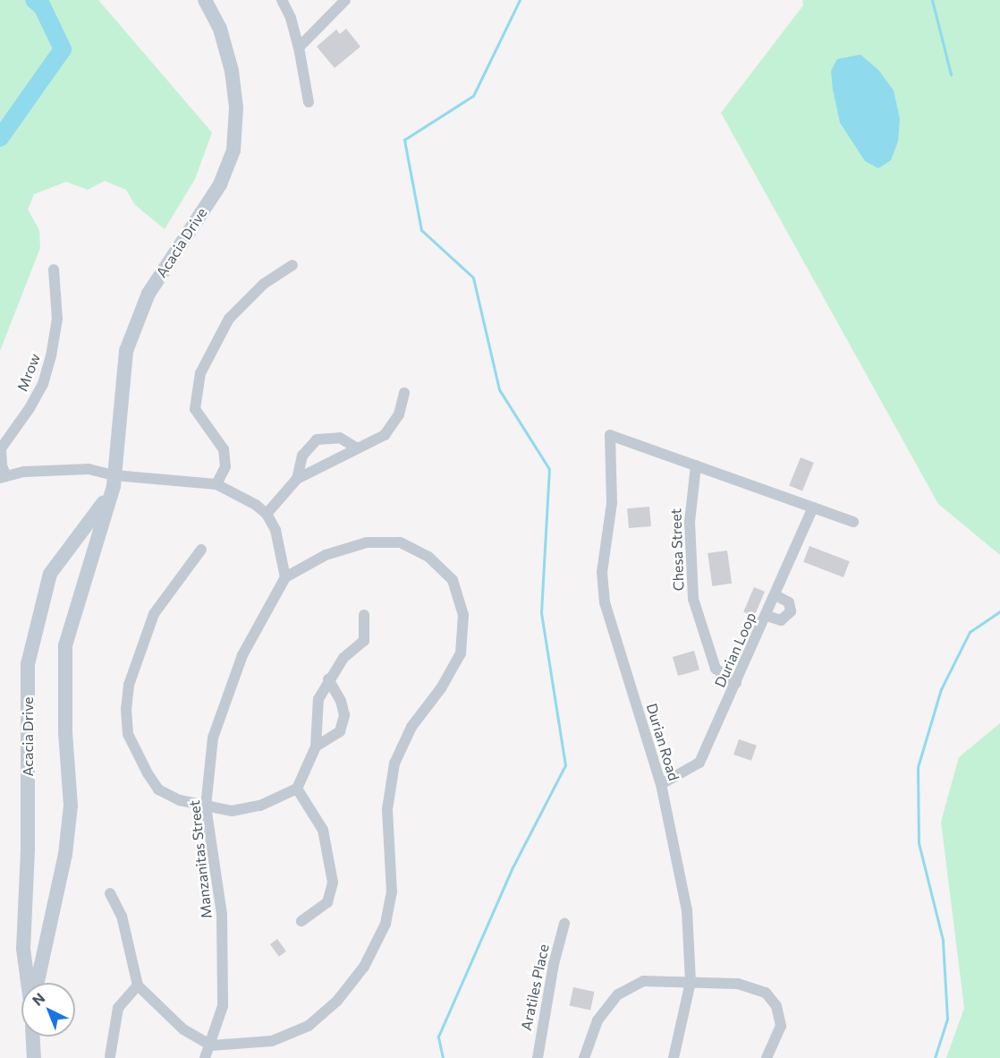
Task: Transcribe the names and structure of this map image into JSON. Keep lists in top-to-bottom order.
{
  "streets": {
    "street": [
      "Acacia Drive",
      "Mrow",
      "Chesa Street",
      "Durian Loop",
      "Durian Road",
      "Manzanitas Street",
      "Aratiles Place"
    ]
  },
  "crossings": [
    ["Chesa Street", "Durian Loop"],
    ["Chesa Street", "Durian Road"],
    ["Durian Loop", "Durian Road"]
  ],
  "north": "top left"
}
